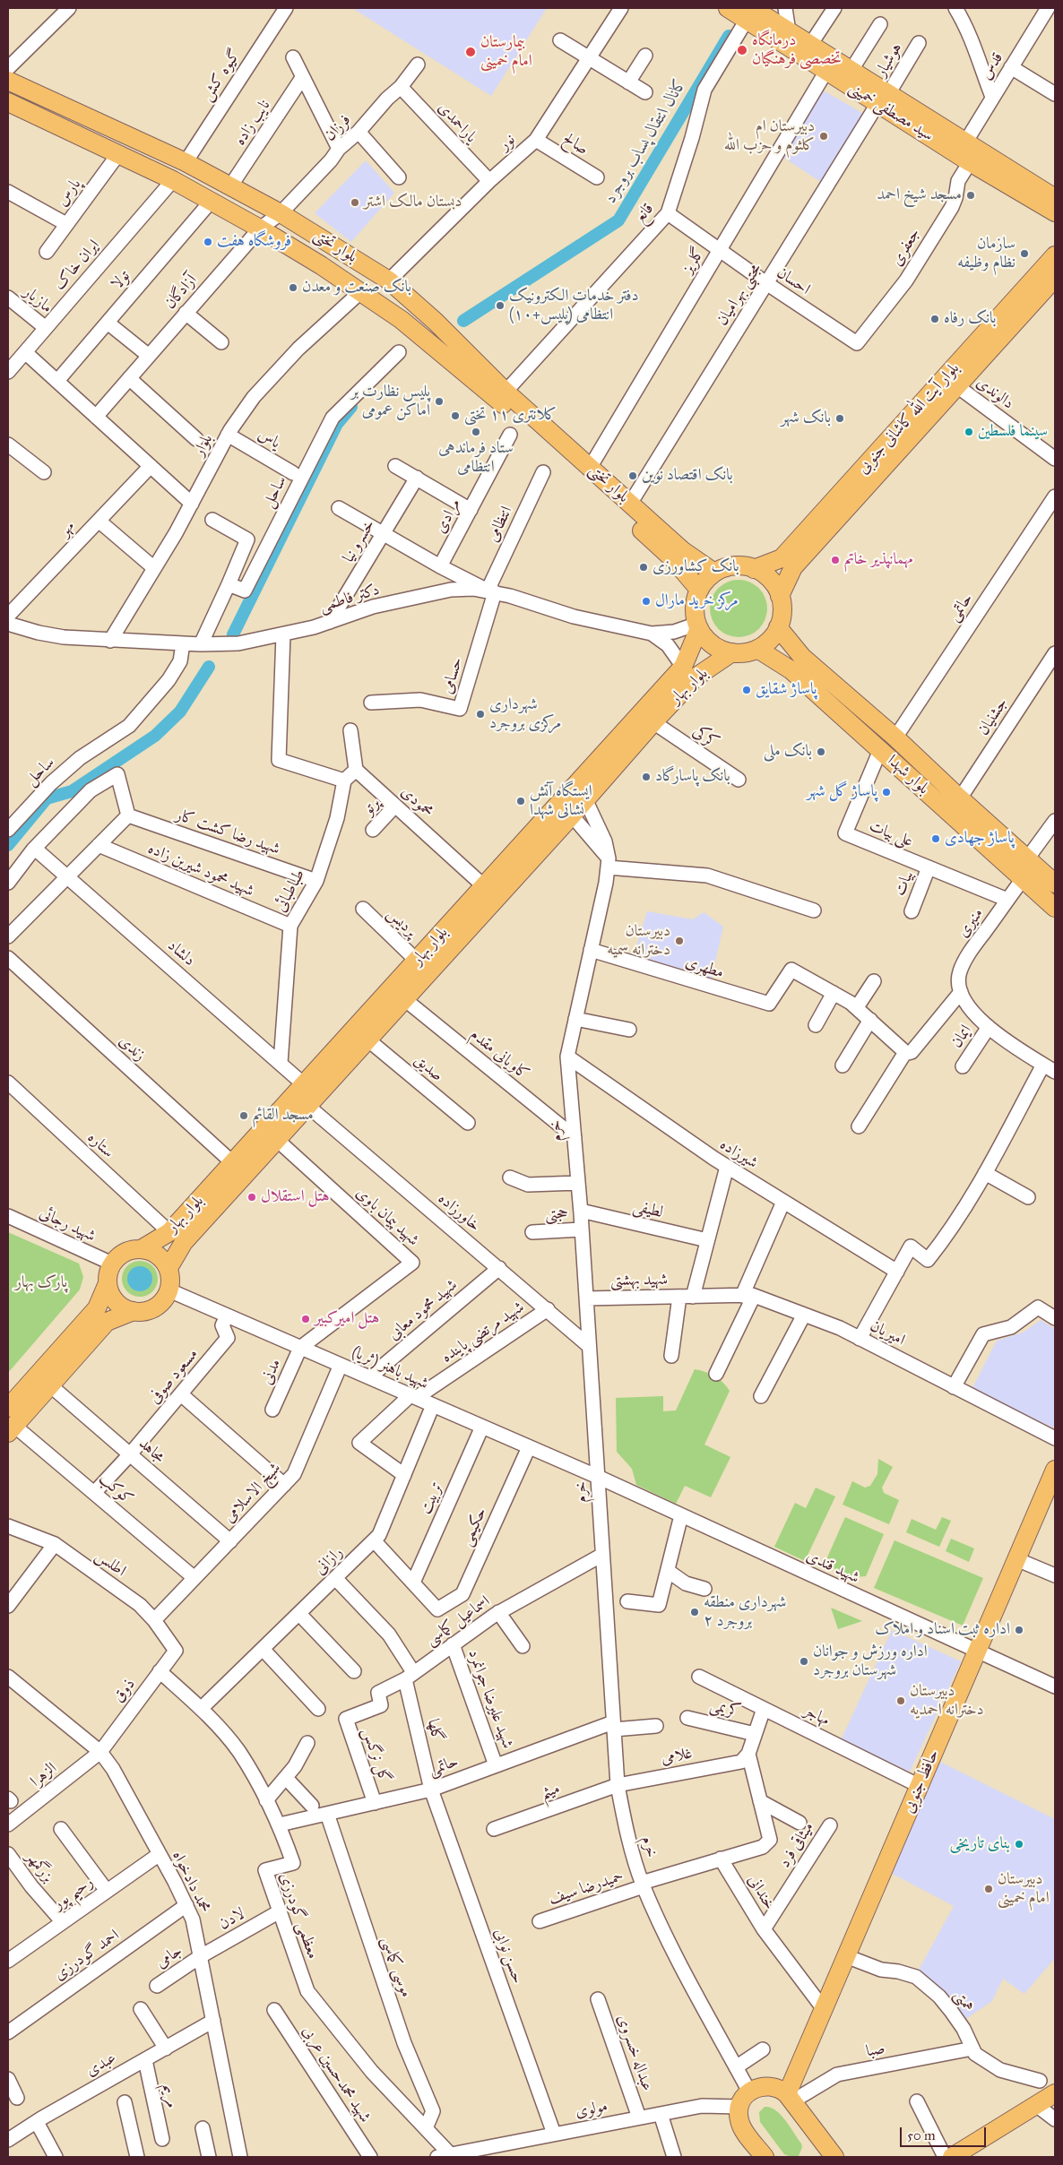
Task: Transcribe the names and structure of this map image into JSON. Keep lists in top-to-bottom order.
{
  "streets": {
    "main road": [
      "سید مصطفی خمینی",
      "بلوار تختی",
      "بلوار آیت الله کاشانی جنوبی",
      "بلوار بهار",
      "بلوار شهدا",
      "حافظ جنوبی"
    ],
    "street": [
      "هوشیار",
      "قدس",
      "گیوه کش",
      "نایب زاده",
      "یاراحمدی",
      "فرزان",
      "نور",
      "صالح",
      "پارس",
      "قانع",
      "جعفری",
      "گلریز",
      "ایران خاک",
      "تولا",
      "احسان",
      "آزادگان",
      "مجتبی بهرامیان",
      "مازیار",
      "دالوندی",
      "یاس",
      "بلوار",
      "ساحل",
      "مرادی",
      "انتظامی",
      "مهر",
      "خسرو نیا",
      "دکتر فاطمی",
      "حاتمی",
      "حسامی",
      "جشنیان",
      "کرکی",
      "محمودی",
      "پرتو",
      "شهید رضا کشت کار",
      "علی بیات",
      "شهید محمود شیرین زاده",
      "بیات",
      "طباطبائی",
      "پردیس",
      "منیری",
      "دلشاد",
      "مطهری",
      "ایمان",
      "زندی",
      "کاویانی مقدم",
      "صدیق",
      "خرم",
      "ستاره",
      "شیرزاده",
      "لطیفی",
      "خاورزاده",
      "حجتی",
      "شهید پیمان باوی",
      "شهید رجائی",
      "شهید بهشتی",
      "شهید محمود معابی",
      "شهید مرتضی پاینده",
      "امیریان",
      "شهید باهنر (ثریا)",
      "مدنی",
      "مسعود صوفی",
      "مجاهد",
      "کوکب",
      "شیخ الاسلامی",
      "تربیت",
      "حکیمی",
      "رازانی",
      "اطلس",
      "شهید قندی",
      "اسماعیل کماسی",
      "ذوق",
      "شهید علیرضا جوانمرد",
      "کریمی",
      "مهاجر",
      "گلها",
      "گل نرگس",
      "غلامی",
      "الزهرا",
      "میثم",
      "میثاقی فرد",
      "بزرگمهر",
      "محمد دادخواه",
      "حمیدرضا سیف",
      "خندانی",
      "رحیم پور",
      "معظمی گودرزی",
      "لادن",
      "احمد گودرزی",
      "حسن نوابی",
      "جامی",
      "موسی کماسی",
      "همتی",
      "صبا",
      "عبداله خسروی",
      "عبدی",
      "شهید محمدحسین عربی",
      "مریم",
      "مولوی"
    ]
  },
  "crossings": [
    ["هوشیار", "سید مصطفی خمینی"],
    ["هوشیار", "مجتبی بهرامیان"],
    ["قدس", "سید مصطفی خمینی"],
    ["گیوه کش", "بلوار تختی"],
    ["سید مصطفی خمینی", "قانع"],
    ["سید مصطفی خمینی", "جعفری"],
    ["سید مصطفی خمینی", "گلریز"],
    ["سید مصطفی خمینی", "مجتبی بهرامیان"],
    ["نایب زاده", "بلوار تختی"],
    ["یاراحمدی", "فرزان"],
    ["یاراحمدی", "نور"],
    ["فرزان", "بلوار تختی"],
    ["فرزان", "آزادگان"],
    ["نور", "صالح"],
    ["نور", "بلوار تختی"],
    ["پارس", "بلوار تختی"],
    ["قانع", "بلوار تختی"],
    ["قانع", "احسان"],
    ["بلوار تختی", "گلریز"],
    ["بلوار تختی", "ایران خاک"],
    ["بلوار تختی", "تولا"],
    ["بلوار تختی", "آزادگان"],
    ["بلوار تختی", "مجتبی بهرامیان"],
    ["بلوار تختی", "بلوار آیت الله کاشانی جنوبی"],
    ["بلوار تختی", "بلوار"],
    ["بلوار تختی", "دکتر فاطمی"],
    ["بلوار تختی", "بلوار بهار"],
    ["بلوار تختی", "بلوار شهدا"],
    ["جعفری", "احسان"],
    ["گلریز", "احسان"],
    ["ایران خاک", "مازیار"],
    ["احسان", "مجتبی بهرامیان"],
    ["دالوندی", "بلوار آیت الله کاشانی جنوبی"],
    ["بلوار آیت الله کاشانی جنوبی", "دکتر فاطمی"],
    ["بلوار آیت الله کاشانی جنوبی", "بلوار بهار"],
    ["بلوار آیت الله کاشانی جنوبی", "بلوار شهدا"],
    ["یاس", "بلوار"],
    ["بلوار", "دکتر فاطمی"],
    ["ساحل", "دکتر فاطمی"],
    ["انتظامی", "دکتر فاطمی"],
    ["انتظامی", "حسامی"],
    ["خسرو نیا", "دکتر فاطمی"],
    ["دکتر فاطمی", "حسامی"],
    ["دکتر فاطمی", "بلوار بهار"],
    ["دکتر فاطمی", "بلوار شهدا"],
    ["حاتمی", "بلوار شهدا"],
    ["حاتمی", "خرم"],
    ["حاتمی", "شهید علیرضا جوانمرد"],
    ["حاتمی", "گلها"],
    ["حاتمی", "گل نرگس"],
    ["حاتمی", "معظمی گودرزی"],
    ["حاتمی", "حسن نوابی"],
    ["حاتمی", "موسی کماسی"],
    ["بلوار بهار", "کرکی"],
    ["بلوار بهار", "بلوار شهدا"],
    ["بلوار بهار", "محمودی"],
    ["بلوار بهار", "پردیس"],
    ["بلوار بهار", "دلشاد"],
    ["بلوار بهار", "زندی"],
    ["بلوار بهار", "کاویانی مقدم"],
    ["بلوار بهار", "صدیق"],
    ["بلوار بهار", "خرم"],
    ["بلوار بهار", "ستاره"],
    ["بلوار بهار", "خاورزاده"],
    ["بلوار بهار", "شهید پیمان باوی"],
    ["بلوار بهار", "شهید رجائی"],
    ["بلوار بهار", "شهید باهنر (ثریا)"],
    ["جشنیان", "بلوار شهدا"],
    ["بلوار شهدا", "علی بیات"],
    ["بلوار شهدا", "منیری"],
    ["محمودی", "پرتو"],
    ["شهید رضا کشت کار", "طباطبائی"],
    ["علی بیات", "بیات"],
    ["علی بیات", "منیری"],
    ["شهید محمود شیرین زاده", "طباطبائی"],
    ["طباطبائی", "دلشاد"],
    ["مطهری", "خرم"],
    ["کاویانی مقدم", "خرم"],
    ["خرم", "شیرزاده"],
    ["خرم", "لطیفی"],
    ["خرم", "خاورزاده"],
    ["خرم", "حجتی"],
    ["خرم", "شهید بهشتی"],
    ["خرم", "شهید باهنر (ثریا)"],
    ["خرم", "شهید قندی"],
    ["خرم", "اسماعیل کماسی"],
    ["خرم", "غلامی"],
    ["خرم", "میثم"],
    ["خرم", "حمیدرضا سیف"],
    ["خاورزاده", "شهید محمود معابی"],
    ["خاورزاده", "شهید مرتضی پاینده"],
    ["شهید پیمان باوی", "شهید باهنر (ثریا)"],
    ["شهید پیمان باوی", "مدنی"],
    ["شهید رجائی", "شهید باهنر (ثریا)"],
    ["شهید بهشتی", "امیریان"],
    ["شهید محمود معابی", "شهید باهنر (ثریا)"],
    ["شهید مرتضی پاینده", "شهید باهنر (ثریا)"],
    ["شهید مرتضی پاینده", "رازانی"],
    ["شهید باهنر (ثریا)", "مدنی"],
    ["شهید باهنر (ثریا)", "مسعود صوفی"],
    ["شهید باهنر (ثریا)", "شیخ الاسلامی"],
    ["شهید باهنر (ثریا)", "تربیت"],
    ["شهید باهنر (ثریا)", "حکیمی"],
    ["شهید باهنر (ثریا)", "رازانی"],
    ["شهید باهنر (ثریا)", "شهید قندی"],
    ["مسعود صوفی", "مجاهد"],
    ["مسعود صوفی", "کوکب"],
    ["مجاهد", "شیخ الاسلامی"],
    ["کوکب", "شیخ الاسلامی"],
    ["شیخ الاسلامی", "اطلس"],
    ["تربیت", "حکیمی"],
    ["رازانی", "معظمی گودرزی"],
    ["اطلس", "ذوق"],
    ["شهید قندی", "حافظ جنوبی"],
    ["اسماعیل کماسی", "شهید علیرضا جوانمرد"],
    ["اسماعیل کماسی", "گلها"],
    ["اسماعیل کماسی", "گل نرگس"],
    ["ذوق", "الزهرا"],
    ["ذوق", "محمد دادخواه"],
    ["ذوق", "معظمی گودرزی"],
    ["مهاجر", "حافظ جنوبی"],
    ["گلها", "حسن نوابی"],
    ["غلامی", "میثم"],
    ["الزهرا", "محمد دادخواه"],
    ["حافظ جنوبی", "خندانی"],
    ["حافظ جنوبی", "همتی"],
    ["حافظ جنوبی", "صبا"],
    ["میثاقی فرد", "خندانی"],
    ["بزرگمهر", "رحیم پور"],
    ["محمد دادخواه", "رحیم پور"],
    ["محمد دادخواه", "لادن"],
    ["محمد دادخواه", "احمد گودرزی"],
    ["محمد دادخواه", "جامی"],
    ["محمد دادخواه", "عبدی"],
    ["معظمی گودرزی", "لادن"],
    ["معظمی گودرزی", "موسی کماسی"],
    ["معظمی گودرزی", "مولوی"],
    ["لادن", "جامی"],
    ["حسن نوابی", "مولوی"],
    ["همتی", "صبا"],
    ["عبداله خسروی", "مولوی"],
    ["عبدی", "مریم"]
  ],
  "water": ["کانال انتقال پساب بروجرد"],
  "parks": ["پارک بهار"],
  "places": [
    "درمانگاه تخصصی فرهنگیان",
    "بیمارستان امام خمینی",
    "دبیرستان ام کلثوم و حزب الله",
    "مسجد شیخ احمد",
    "دبستان مالک اشتر",
    "فروشگاه هفت",
    "سازمان نظام وظیفه",
    "بانک صنعت و معدن",
    "دفتر خدمات الکترونیک انتظامی (پلیس+۱۰)",
    "بانک رفاه",
    "پلیس نظارت بر اماکن عمومی",
    "کلانتری ۱۱ تختی",
    "بانک شهر",
    "ستاد فرماندهی انتظامی",
    "سینما فلسطین",
    "بانک اقتصاد نوین",
    "مهمانپذیر خاتم",
    "بانک کشاورزی",
    "مرکز خرید مارال",
    "پاساژ شقایق",
    "شهرداری مرکزی بروجرد",
    "بانک ملی",
    "بانک پاسارگاد",
    "پاساژ گل شهر",
    "ایستگاه آتش نشانی شهدا",
    "پاساژ جهادی",
    "دبیرستان دخترانه سمیه",
    "مسجد القائم",
    "هتل استقلال",
    "هتل امیرکبیر",
    "شهرداری منطقه ۲ بروجرد",
    "اداره ثبت اسناد و املاک",
    "اداره ورزش و جوانان شهرستان بروجرد",
    "دبیرستان دخترانه احمدیه",
    "بنای تاریخی",
    "دبیرستان امام خمینی"
  ],
  "scale_bar": "50 m"
}
